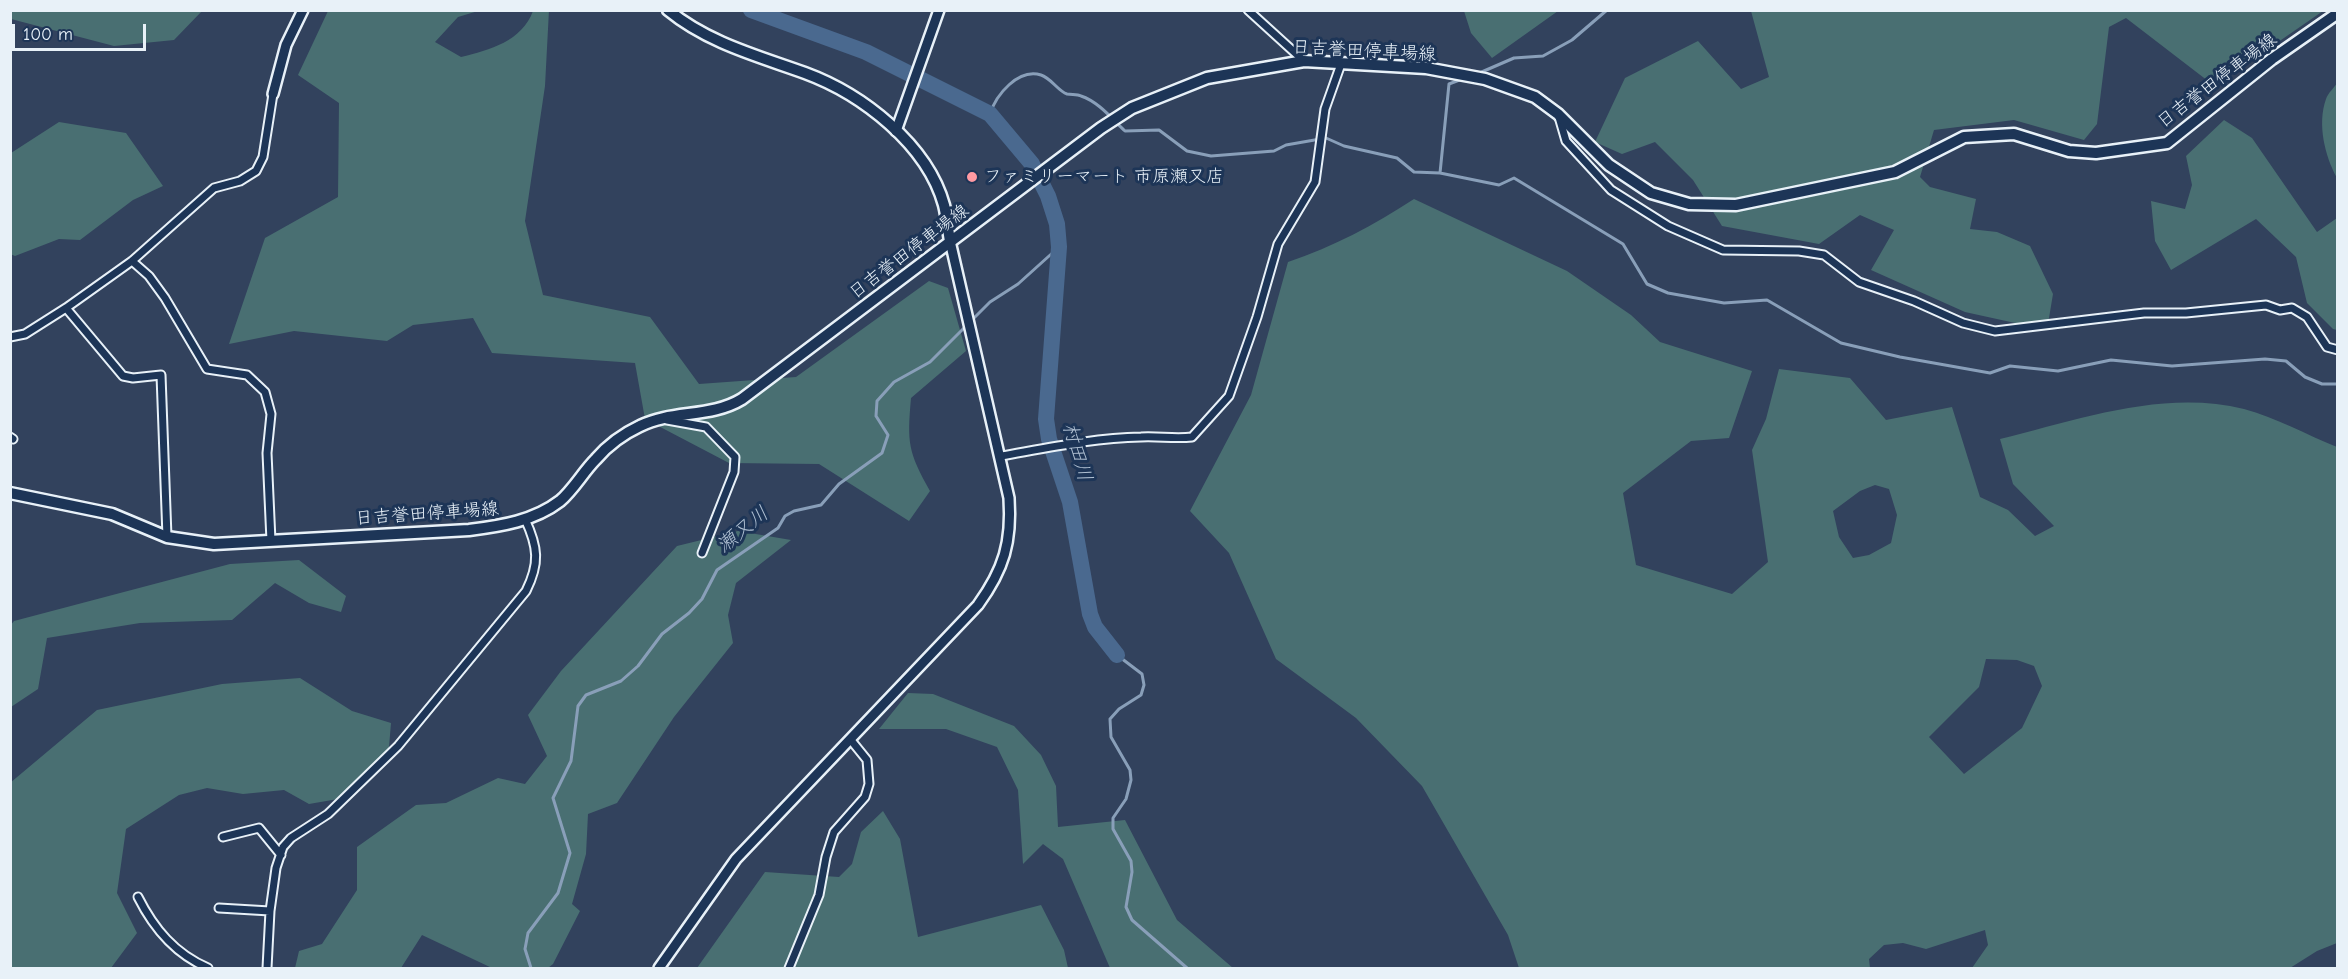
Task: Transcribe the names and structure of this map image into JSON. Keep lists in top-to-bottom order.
{
  "streets": {
    "main road": ["日吉誉田停車場線"]
  },
  "water": ["村田川", "瀬又川"],
  "places": ["ファミリーマート 市原瀬又店"],
  "scale_bar": "100 m"
}
